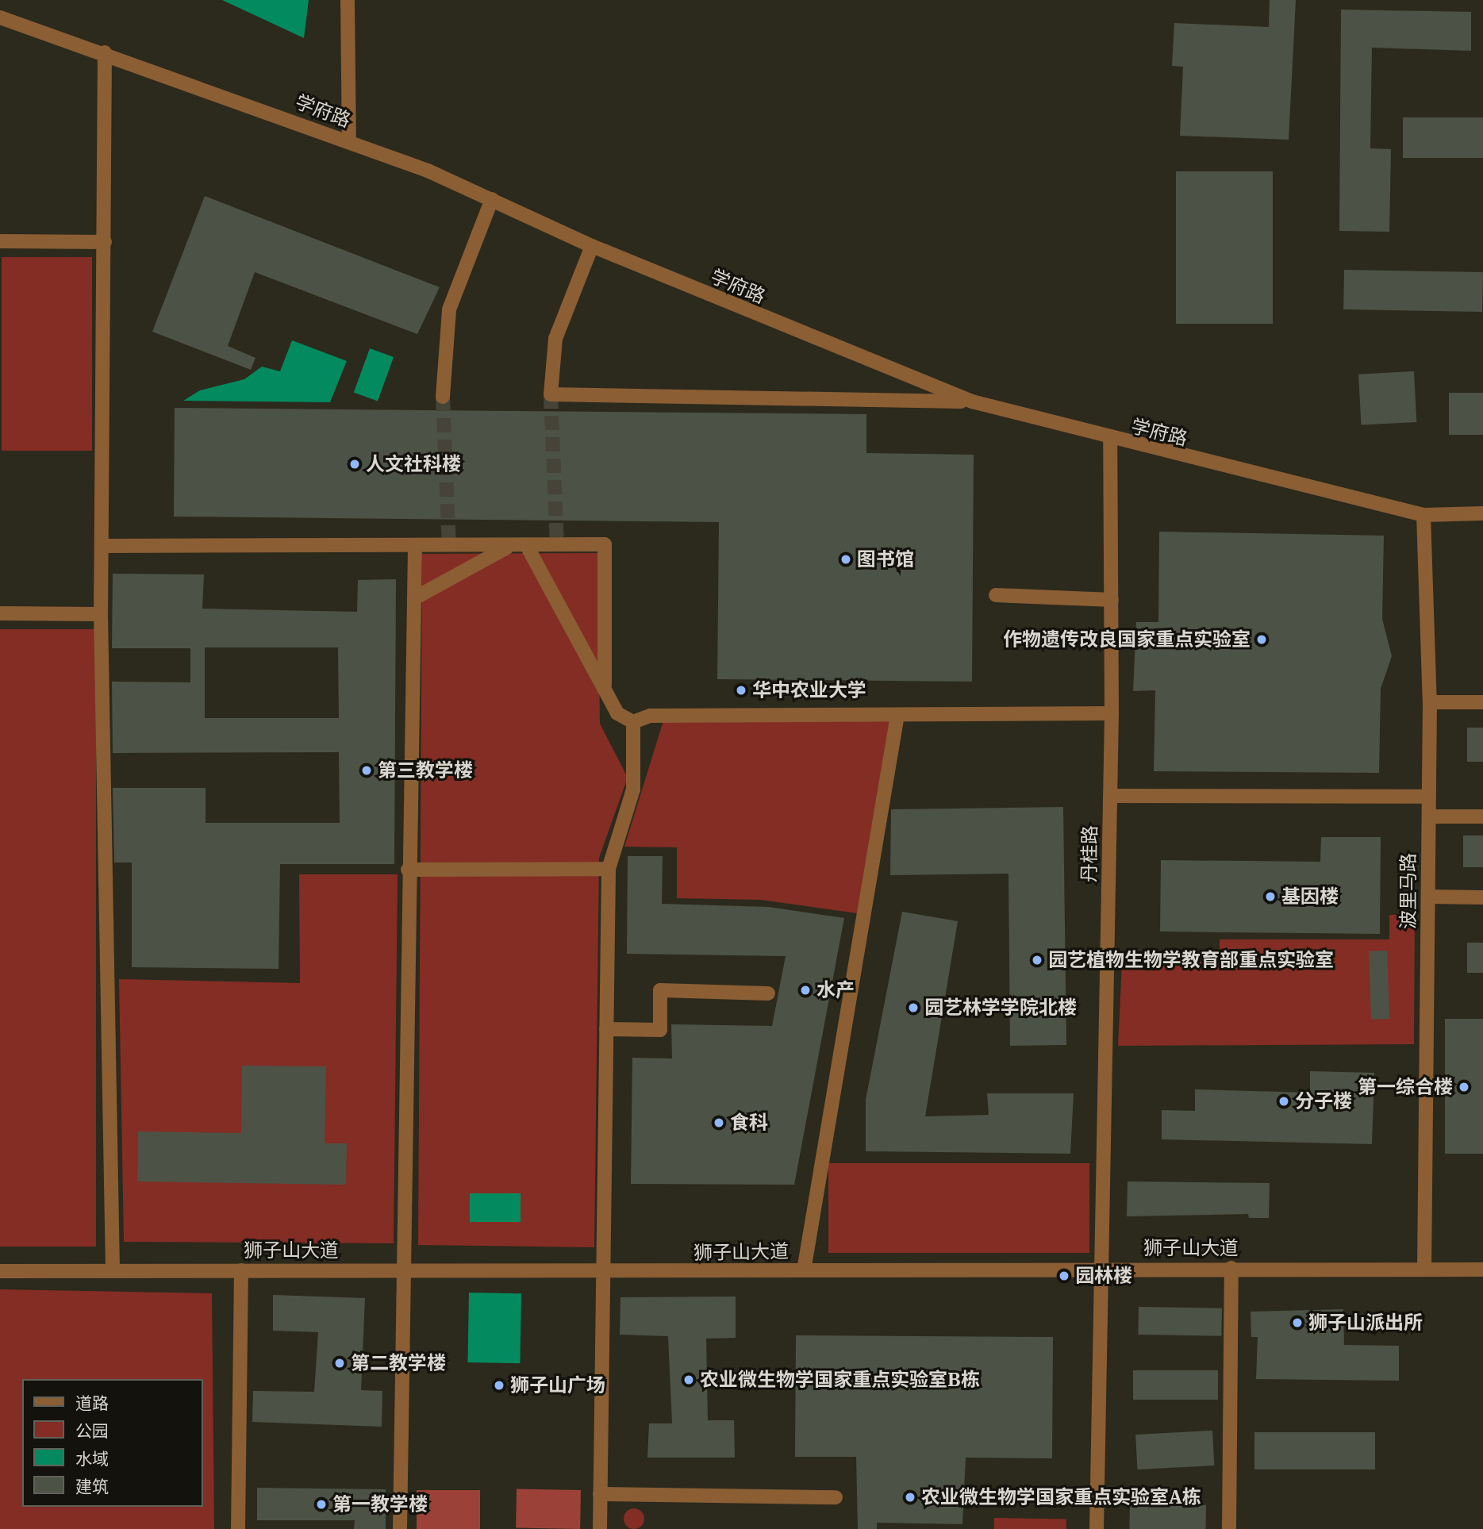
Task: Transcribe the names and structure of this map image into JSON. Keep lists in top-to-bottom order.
{
  "streets": {
    "street": [
      "学府路",
      "丹桂路",
      "波里马路",
      "狮子山大道"
    ]
  },
  "crossings": [
    ["学府路", "丹桂路"],
    ["学府路", "波里马路"],
    ["丹桂路", "狮子山大道"],
    ["波里马路", "狮子山大道"]
  ],
  "places": [
    "人文社科楼",
    "图书馆",
    "作物遗传改良国家重点实验室",
    "华中农业大学",
    "第三教学楼",
    "基因楼",
    "园艺植物生物学教育部重点实验室",
    "水产",
    "园艺林学学院北楼",
    "第一综合楼",
    "分子楼",
    "食科",
    "园林楼",
    "狮子山派出所",
    "第二教学楼",
    "农业微生物学国家重点实验室B栋",
    "狮子山广场",
    "农业微生物学国家重点实验室A栋",
    "第一教学楼"
  ],
  "legend": [
    "道路",
    "公园",
    "水域",
    "建筑"
  ]
}
